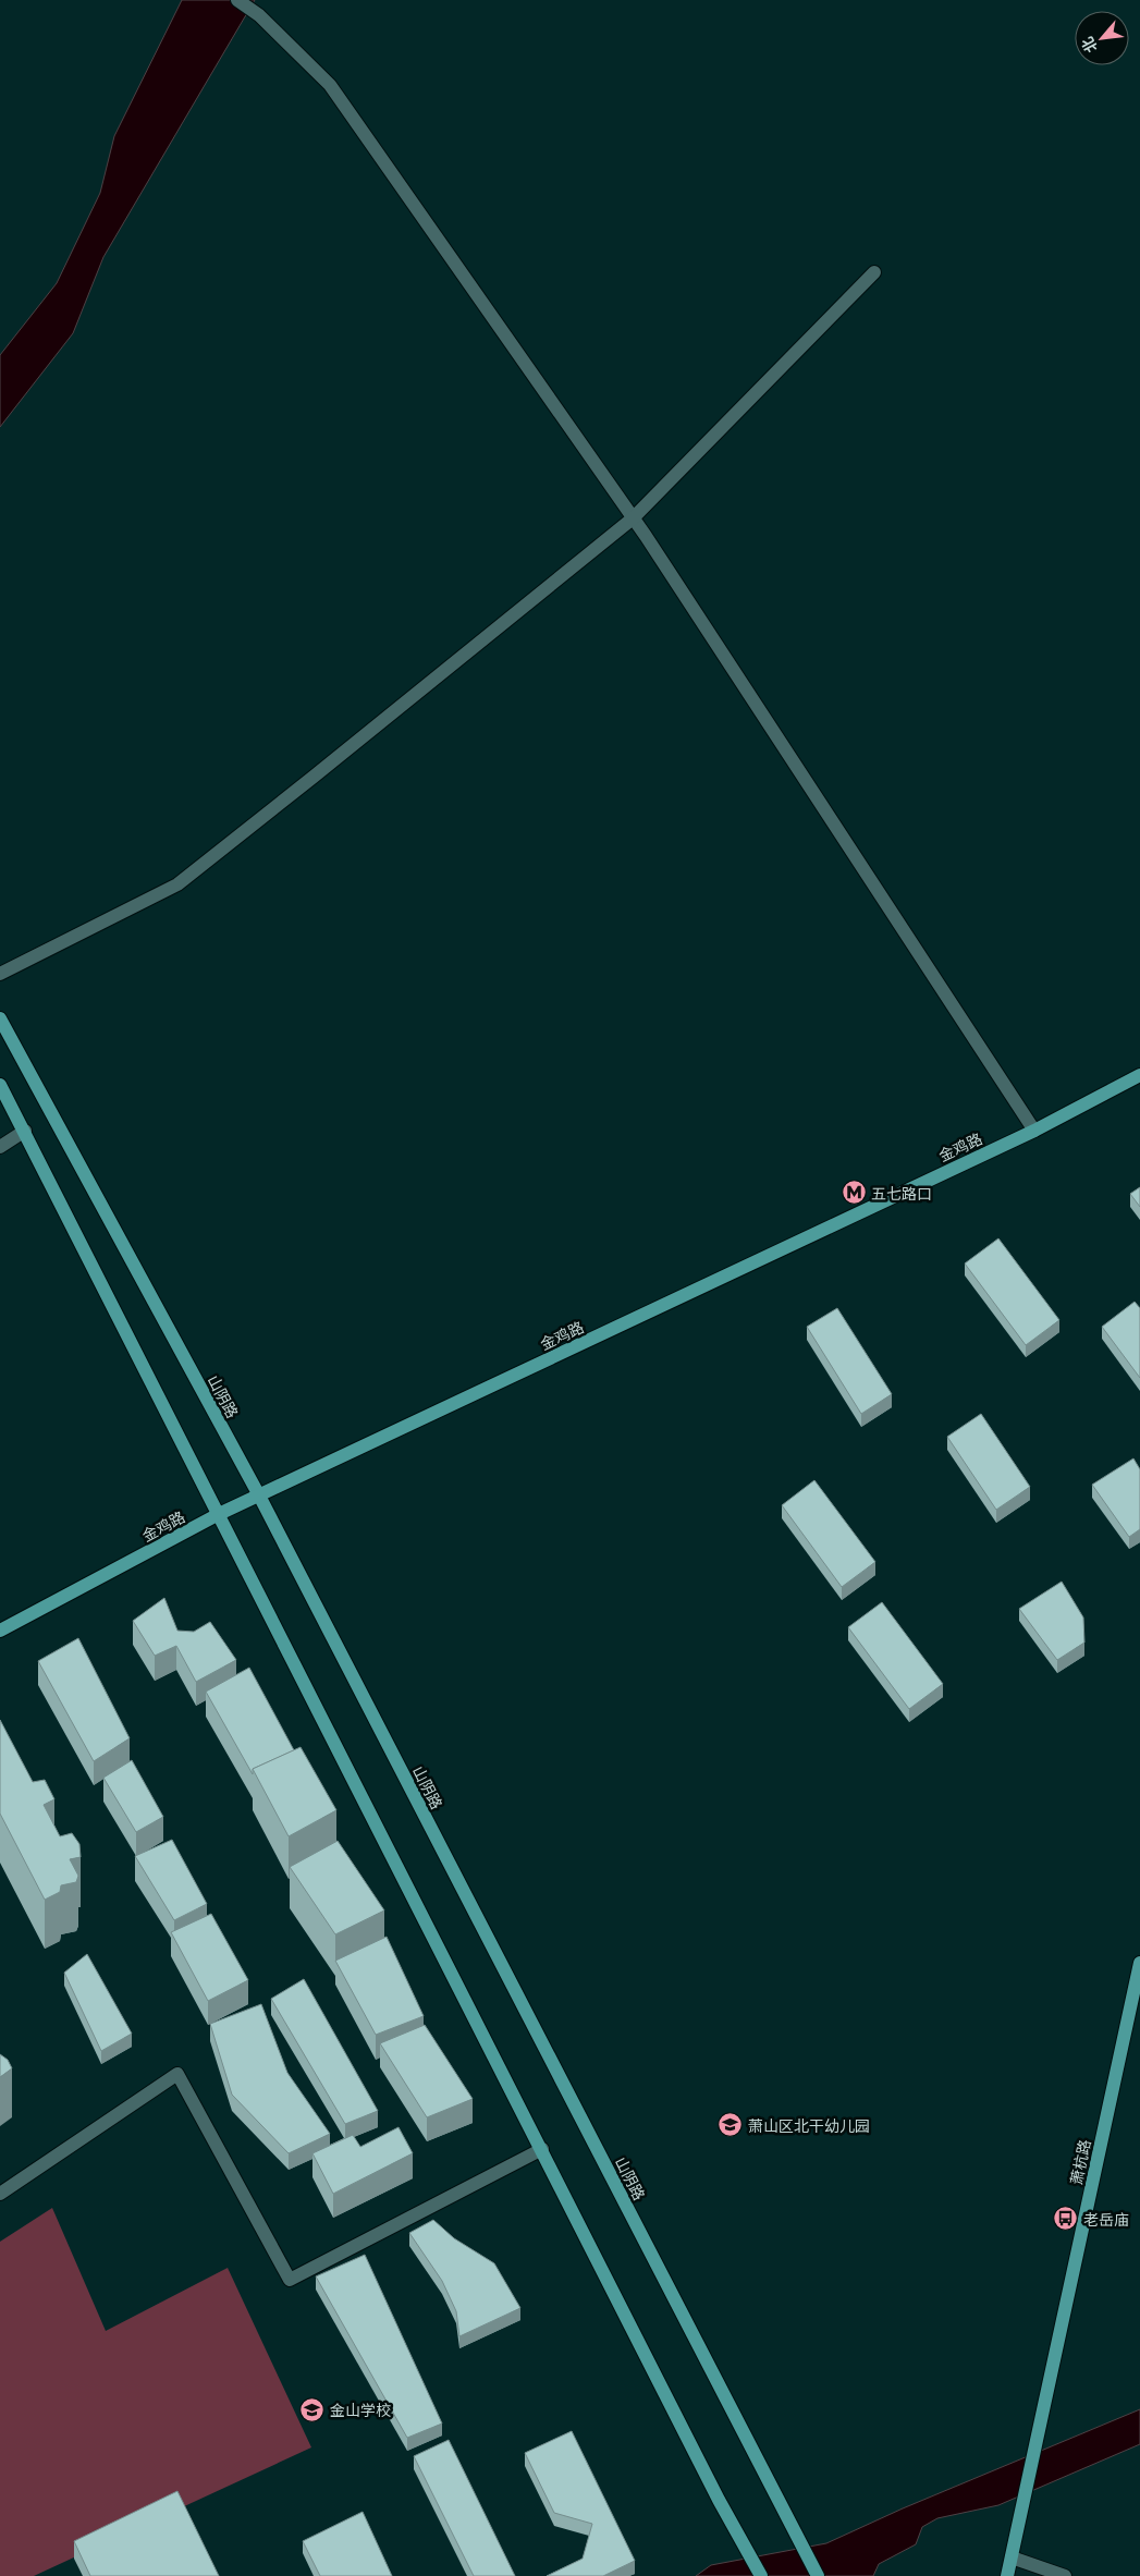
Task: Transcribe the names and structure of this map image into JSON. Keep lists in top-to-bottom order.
{
  "streets": {
    "main road": ["金鸡路", "山阴路", "萧杭路"]
  },
  "crossings": [
    ["金鸡路", "山阴路"]
  ],
  "places": {
    "metro station": ["五七路口"],
    "school or university": ["萧山区北干幼儿园", "金山学校"],
    "bus stop": ["老岳庙"]
  },
  "north": "bottom left"
}
